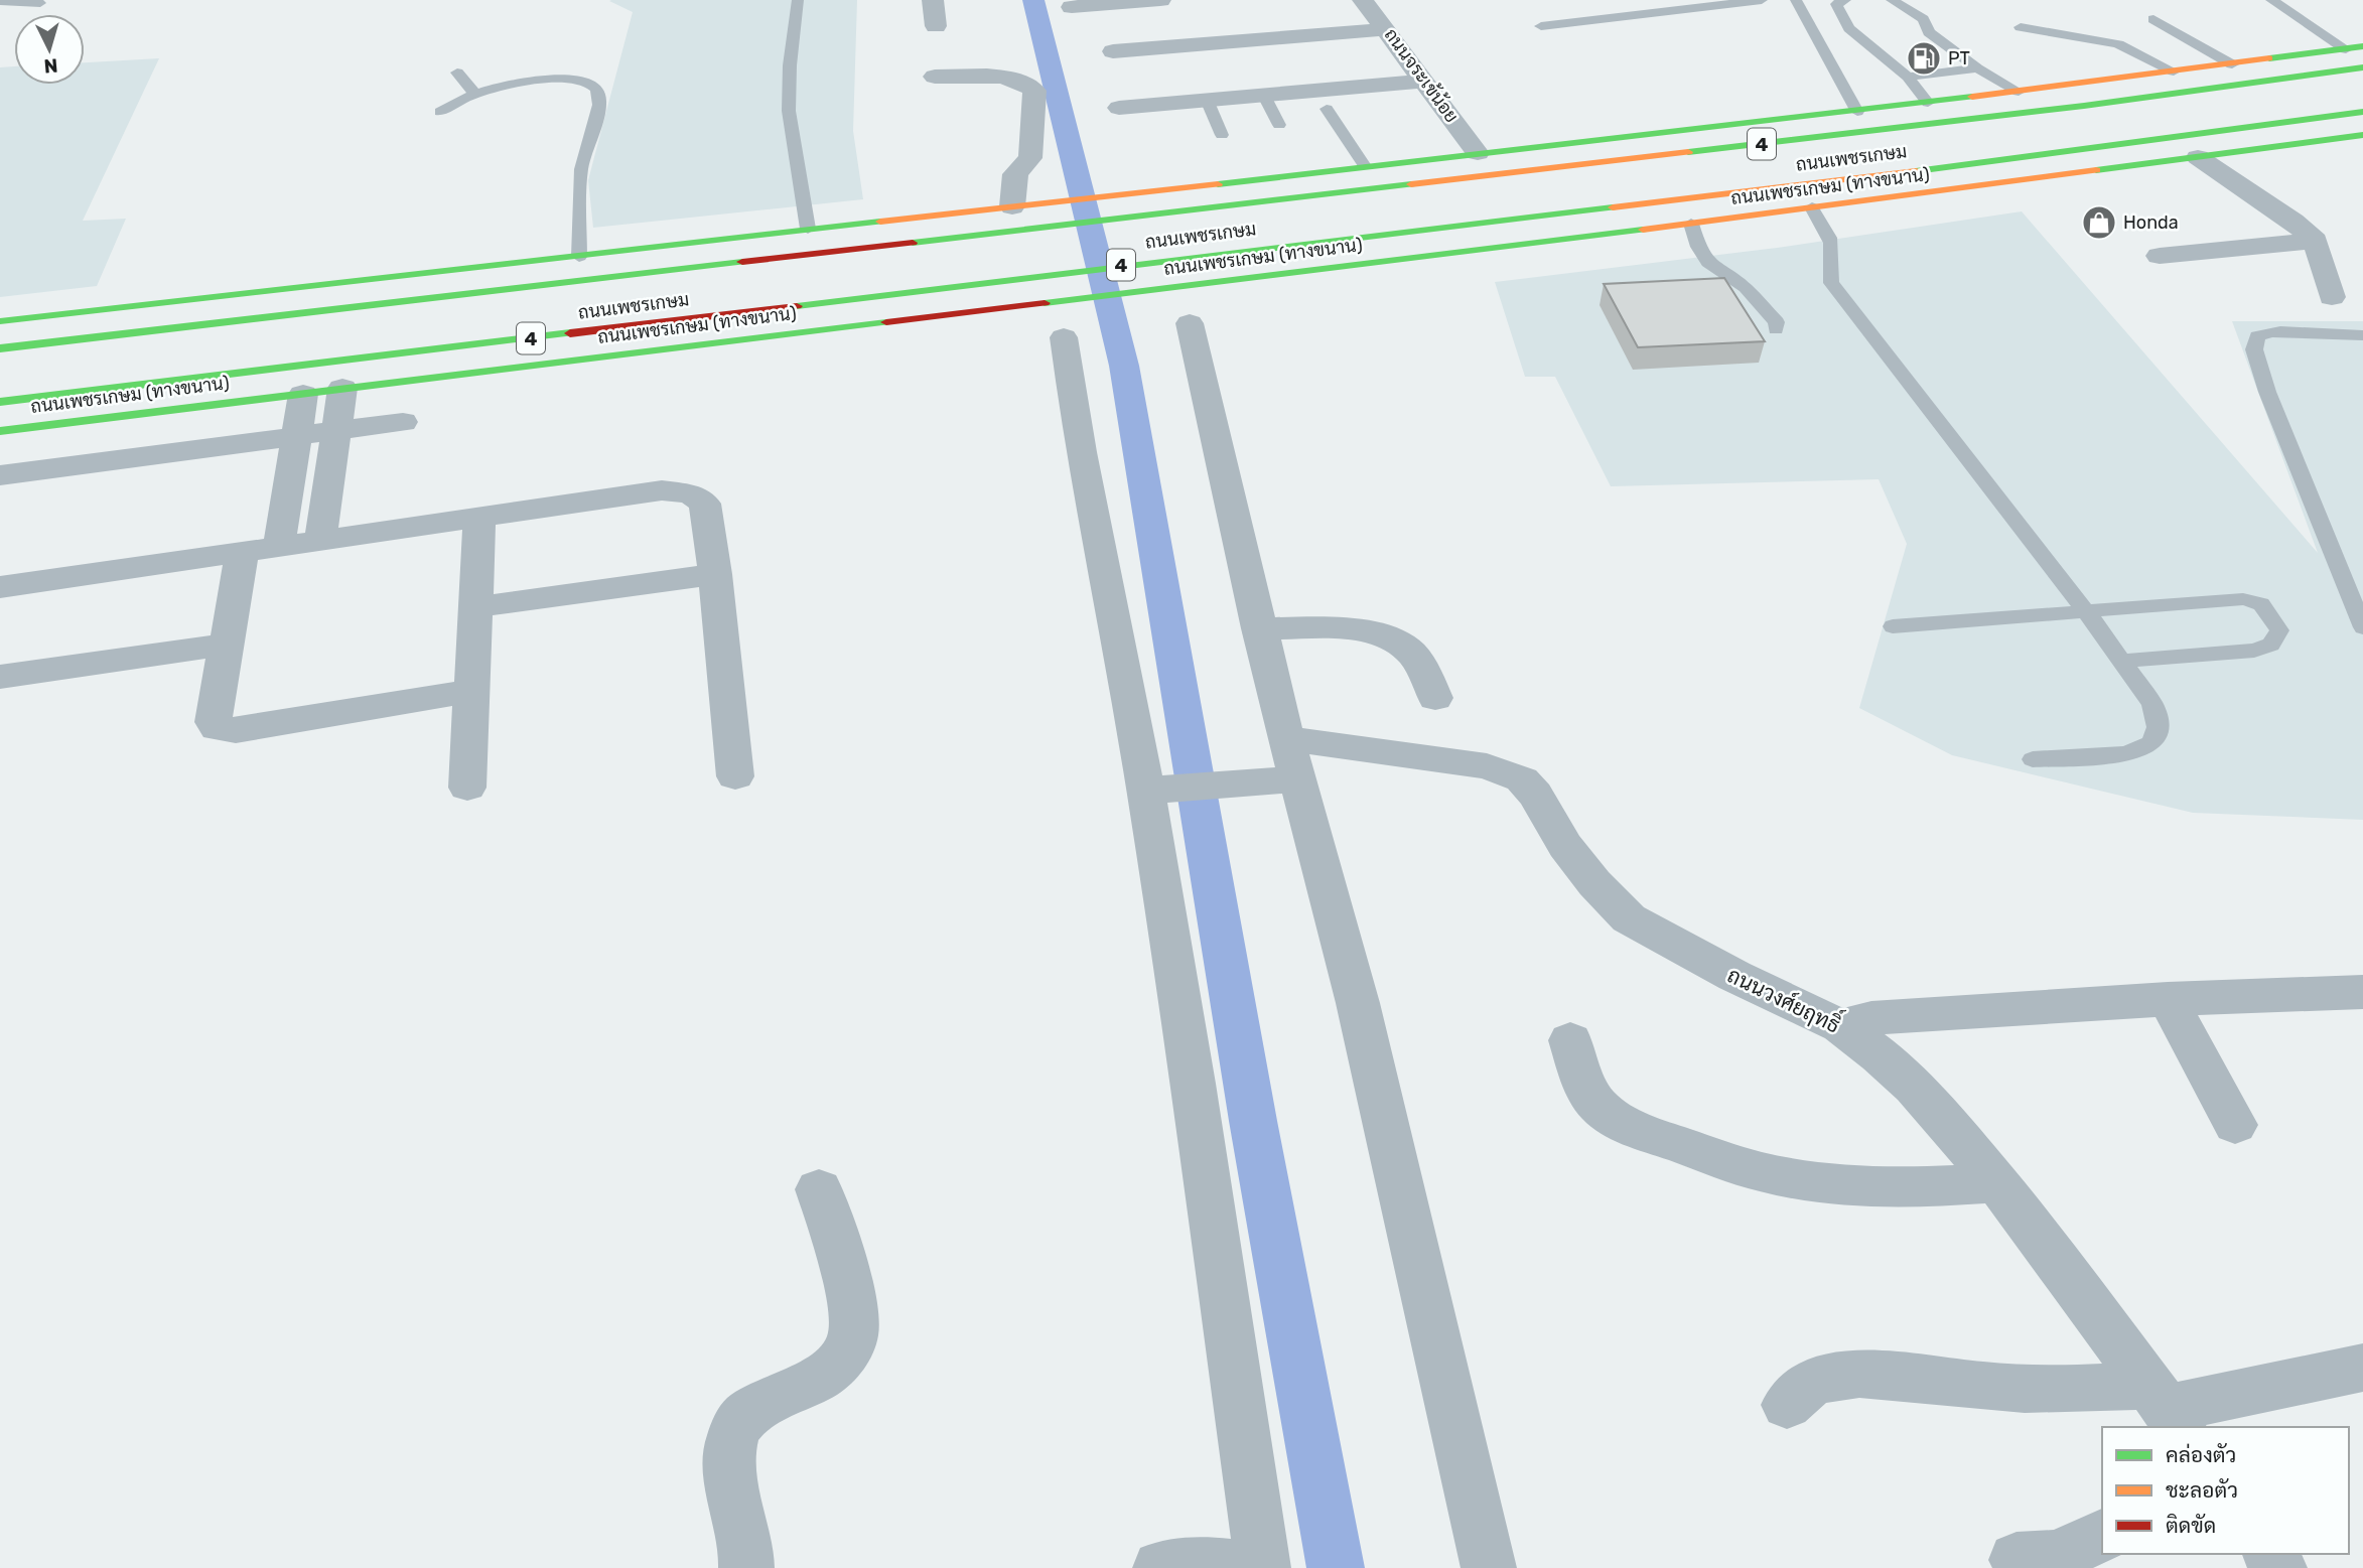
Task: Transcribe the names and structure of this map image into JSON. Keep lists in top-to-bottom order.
{
  "streets": {
    "main road": ["4", "ถนนเพชรเกษม", "ถนนเพชรเกษม (ทางขนาน)"],
    "street": ["ถนนจระเข้น้อย", "ถนนวงศ์ยฤทธิ์"]
  },
  "crossings": [
    ["ถนนจระเข้น้อย", "4"],
    ["ถนนเพชรเกษม", "ถนนเพชรเกษม (ทางขนาน)"]
  ],
  "places": {
    "fuel station": ["PT"],
    "shop": ["Honda"]
  },
  "legend": ["คล่องตัว", "ชะลอตัว", "ติดขัด"],
  "north": "bottom"
}
